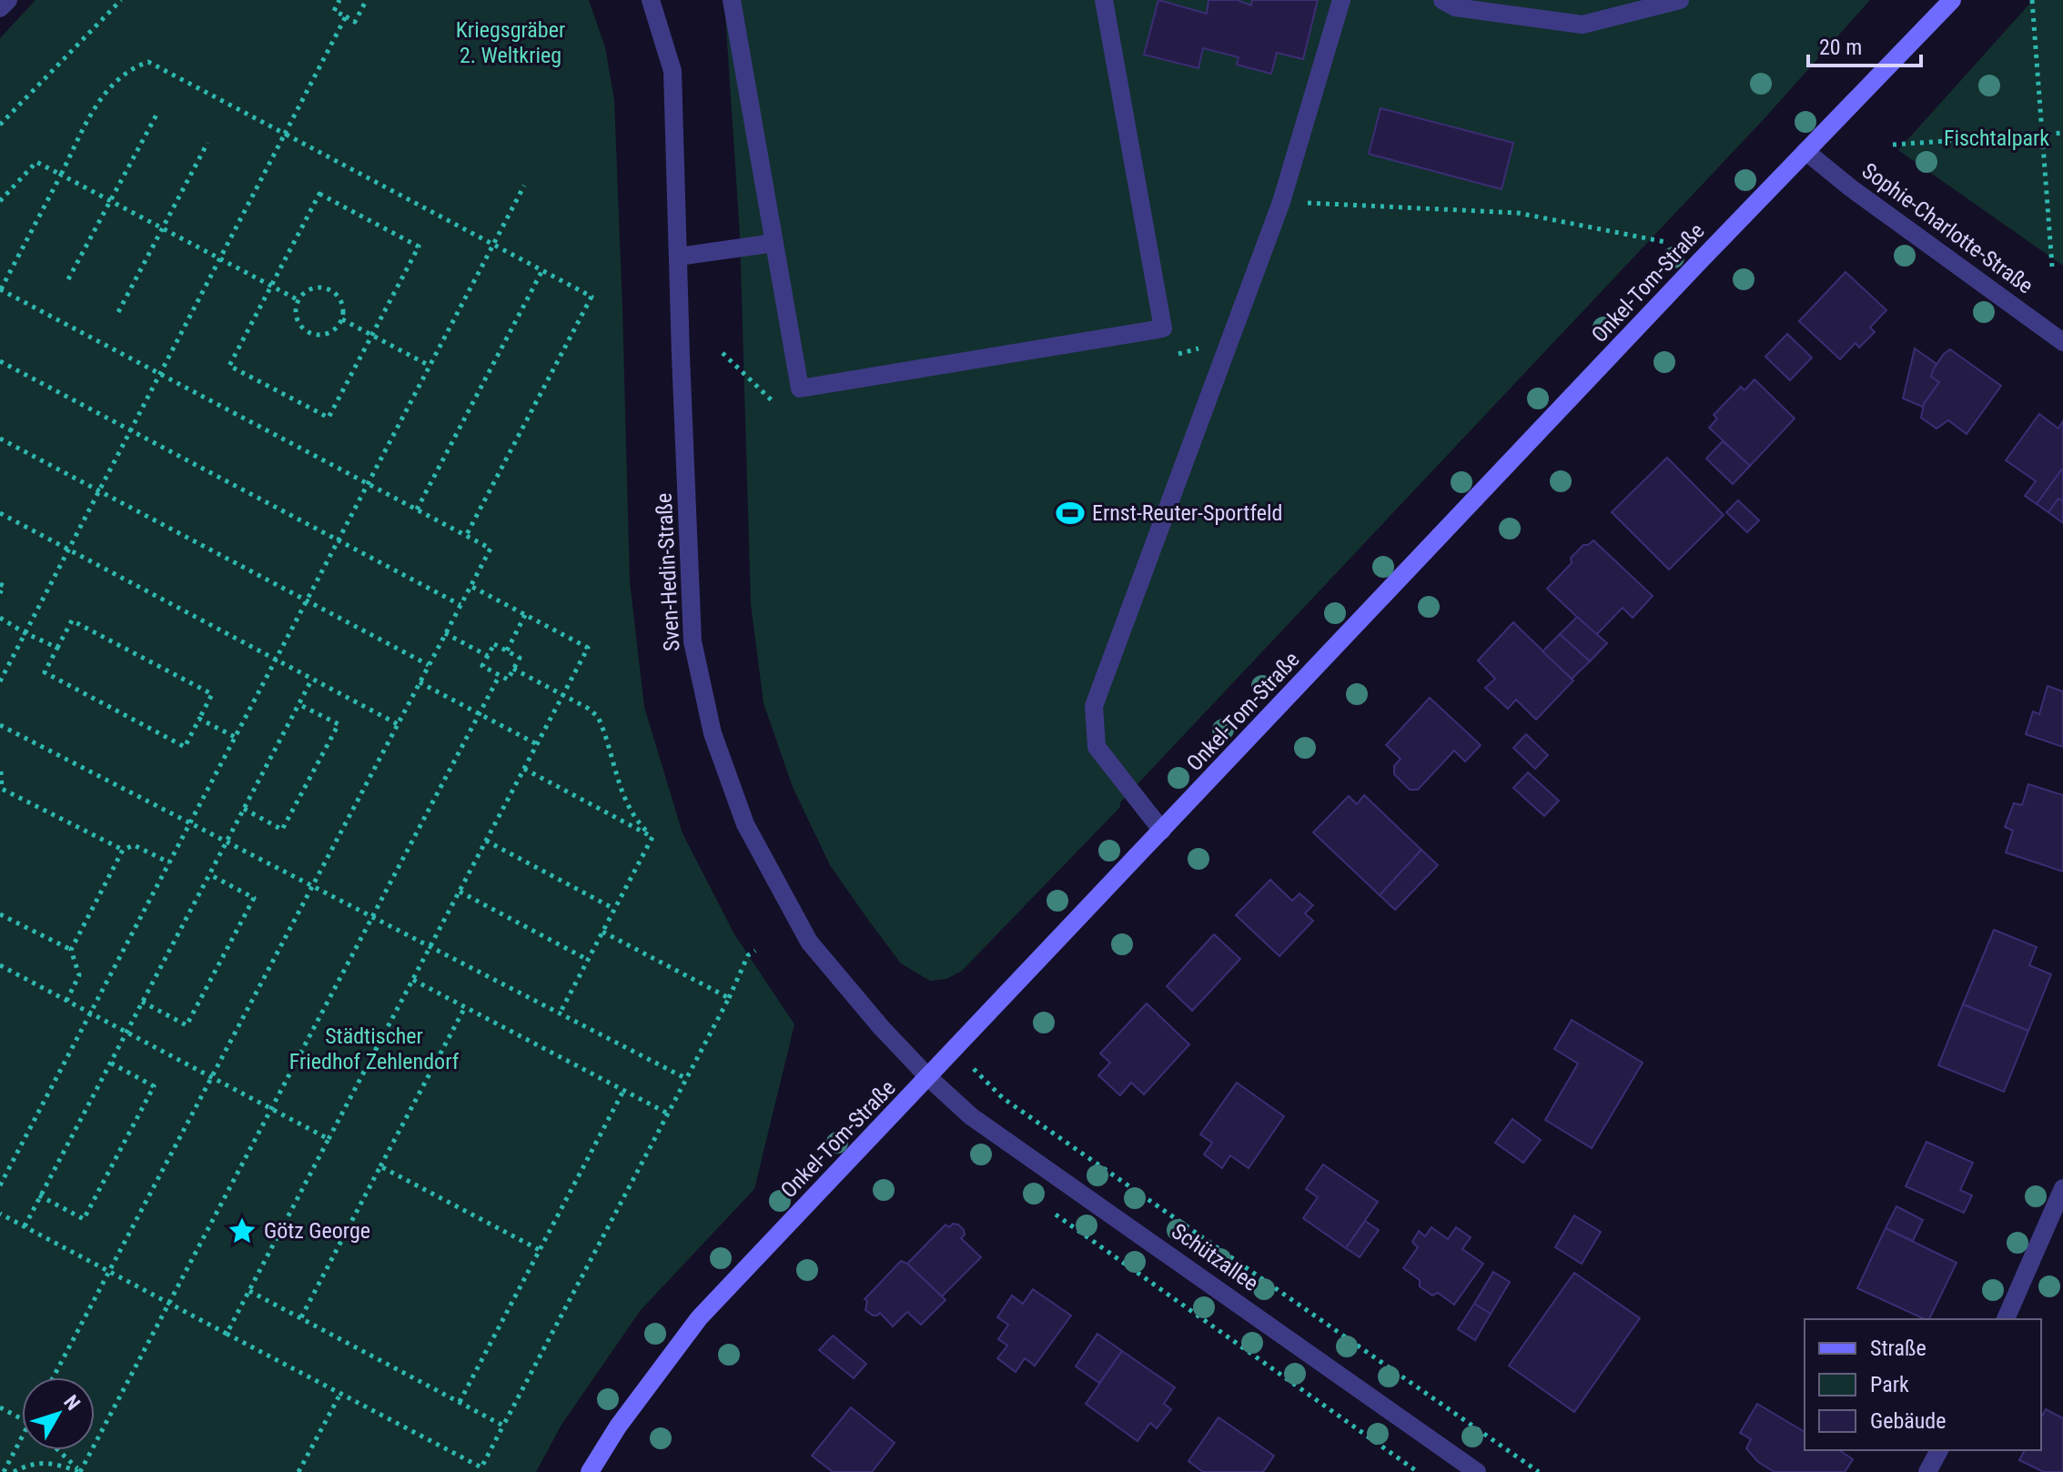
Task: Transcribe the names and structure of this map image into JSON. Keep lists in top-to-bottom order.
{
  "streets": {
    "main road": ["Onkel-Tom-Straße"],
    "street": ["Sophie-Charlotte-Straße", "Sven-Hedin-Straße", "Schützallee"]
  },
  "crossings": [
    ["Sophie-Charlotte-Straße", "Onkel-Tom-Straße"],
    ["Onkel-Tom-Straße", "Sven-Hedin-Straße"],
    ["Onkel-Tom-Straße", "Schützallee"],
    ["Sven-Hedin-Straße", "Schützallee"]
  ],
  "parks": ["Kriegsgräber 2. Weltkrieg", "Fischtalpark", "Städtischer Friedhof Zehlendorf"],
  "places": {
    "sports": ["Ernst-Reuter-Sportfeld"],
    "place": ["Götz George"]
  },
  "legend": ["Straße", "Park", "Gebäude"],
  "scale_bar": "20 m",
  "north": "top right"
}
